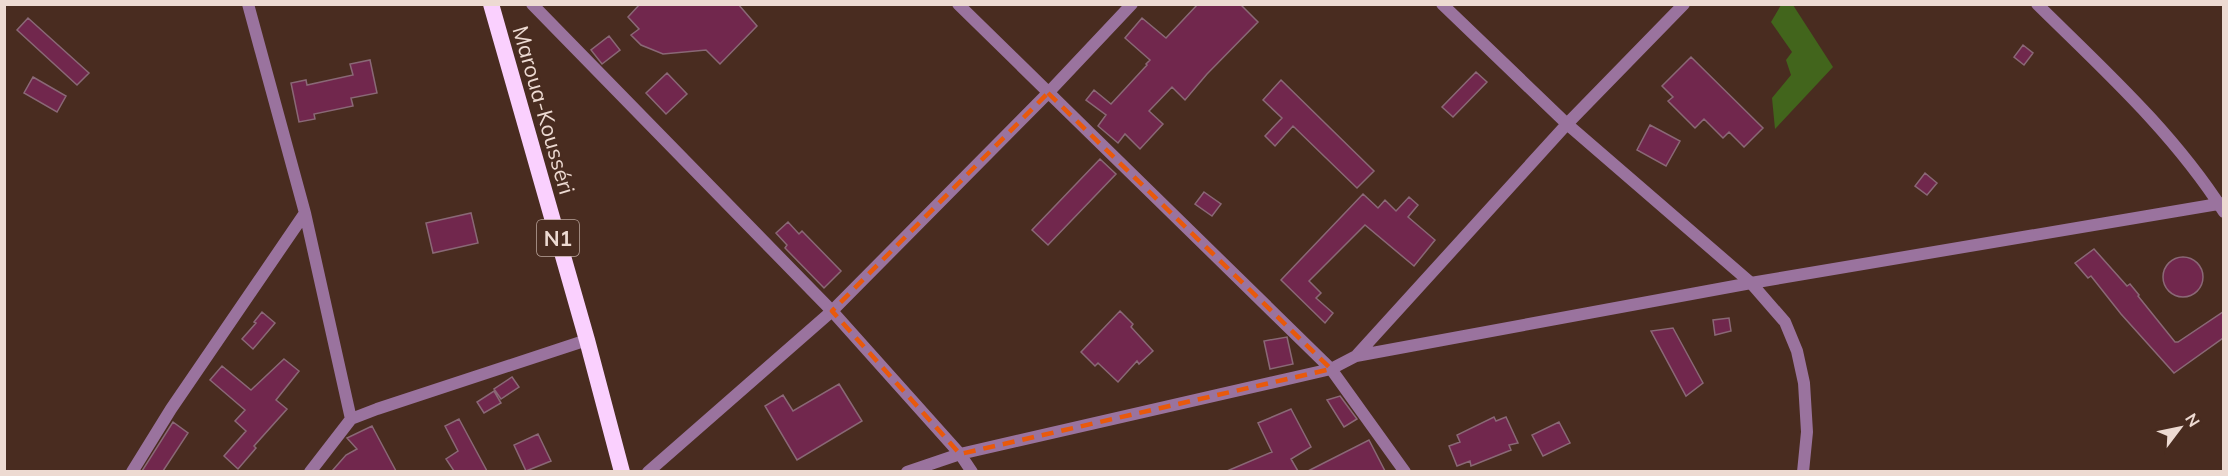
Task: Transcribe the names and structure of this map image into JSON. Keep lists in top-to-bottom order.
{
  "streets": {
    "highway": ["Maroua-Kousséri", "N1"]
  },
  "north": "top right"
}
